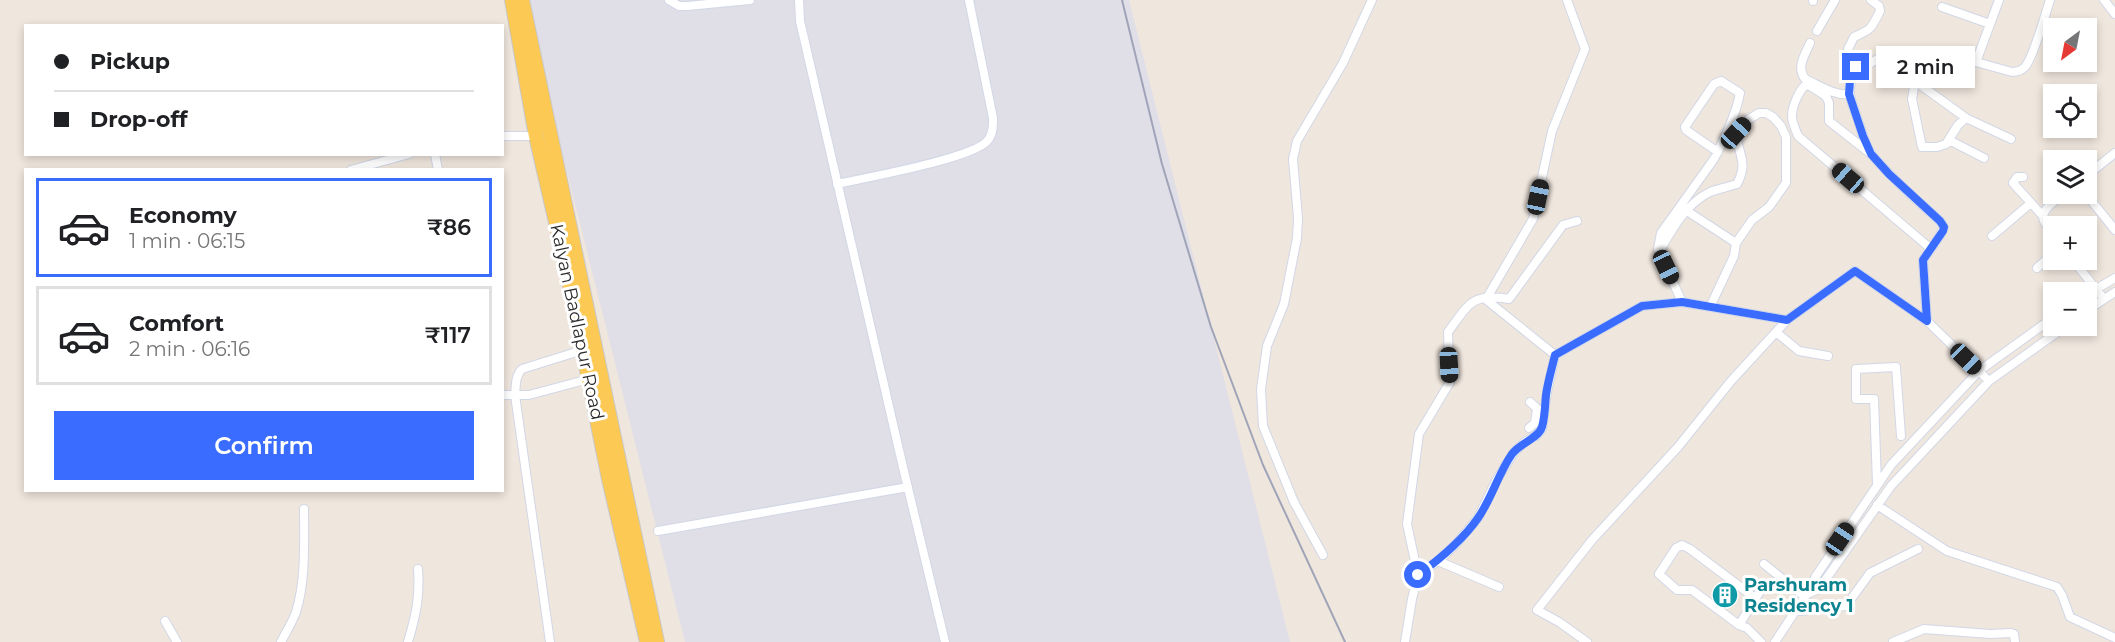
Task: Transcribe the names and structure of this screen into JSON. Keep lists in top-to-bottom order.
{
  "streets": {
    "main road": ["Kalyan Badlapur Road"]
  },
  "places": {
    "building": ["Parshuram Residency 1"]
  },
  "north": "bottom left",
  "page": {
    "map_buttons": ["+", "−"],
    "banner": ["Pickup", "Drop-off"],
    "bubble": "2 min",
    "list": [
      {
        "name": "Economy",
        "note": "1 min · 06:15",
        "value": "₹86"
      },
      {
        "name": "Comfort",
        "note": "2 min · 06:16",
        "value": "₹117"
      }
    ],
    "buttons": "Confirm"
  }
}
